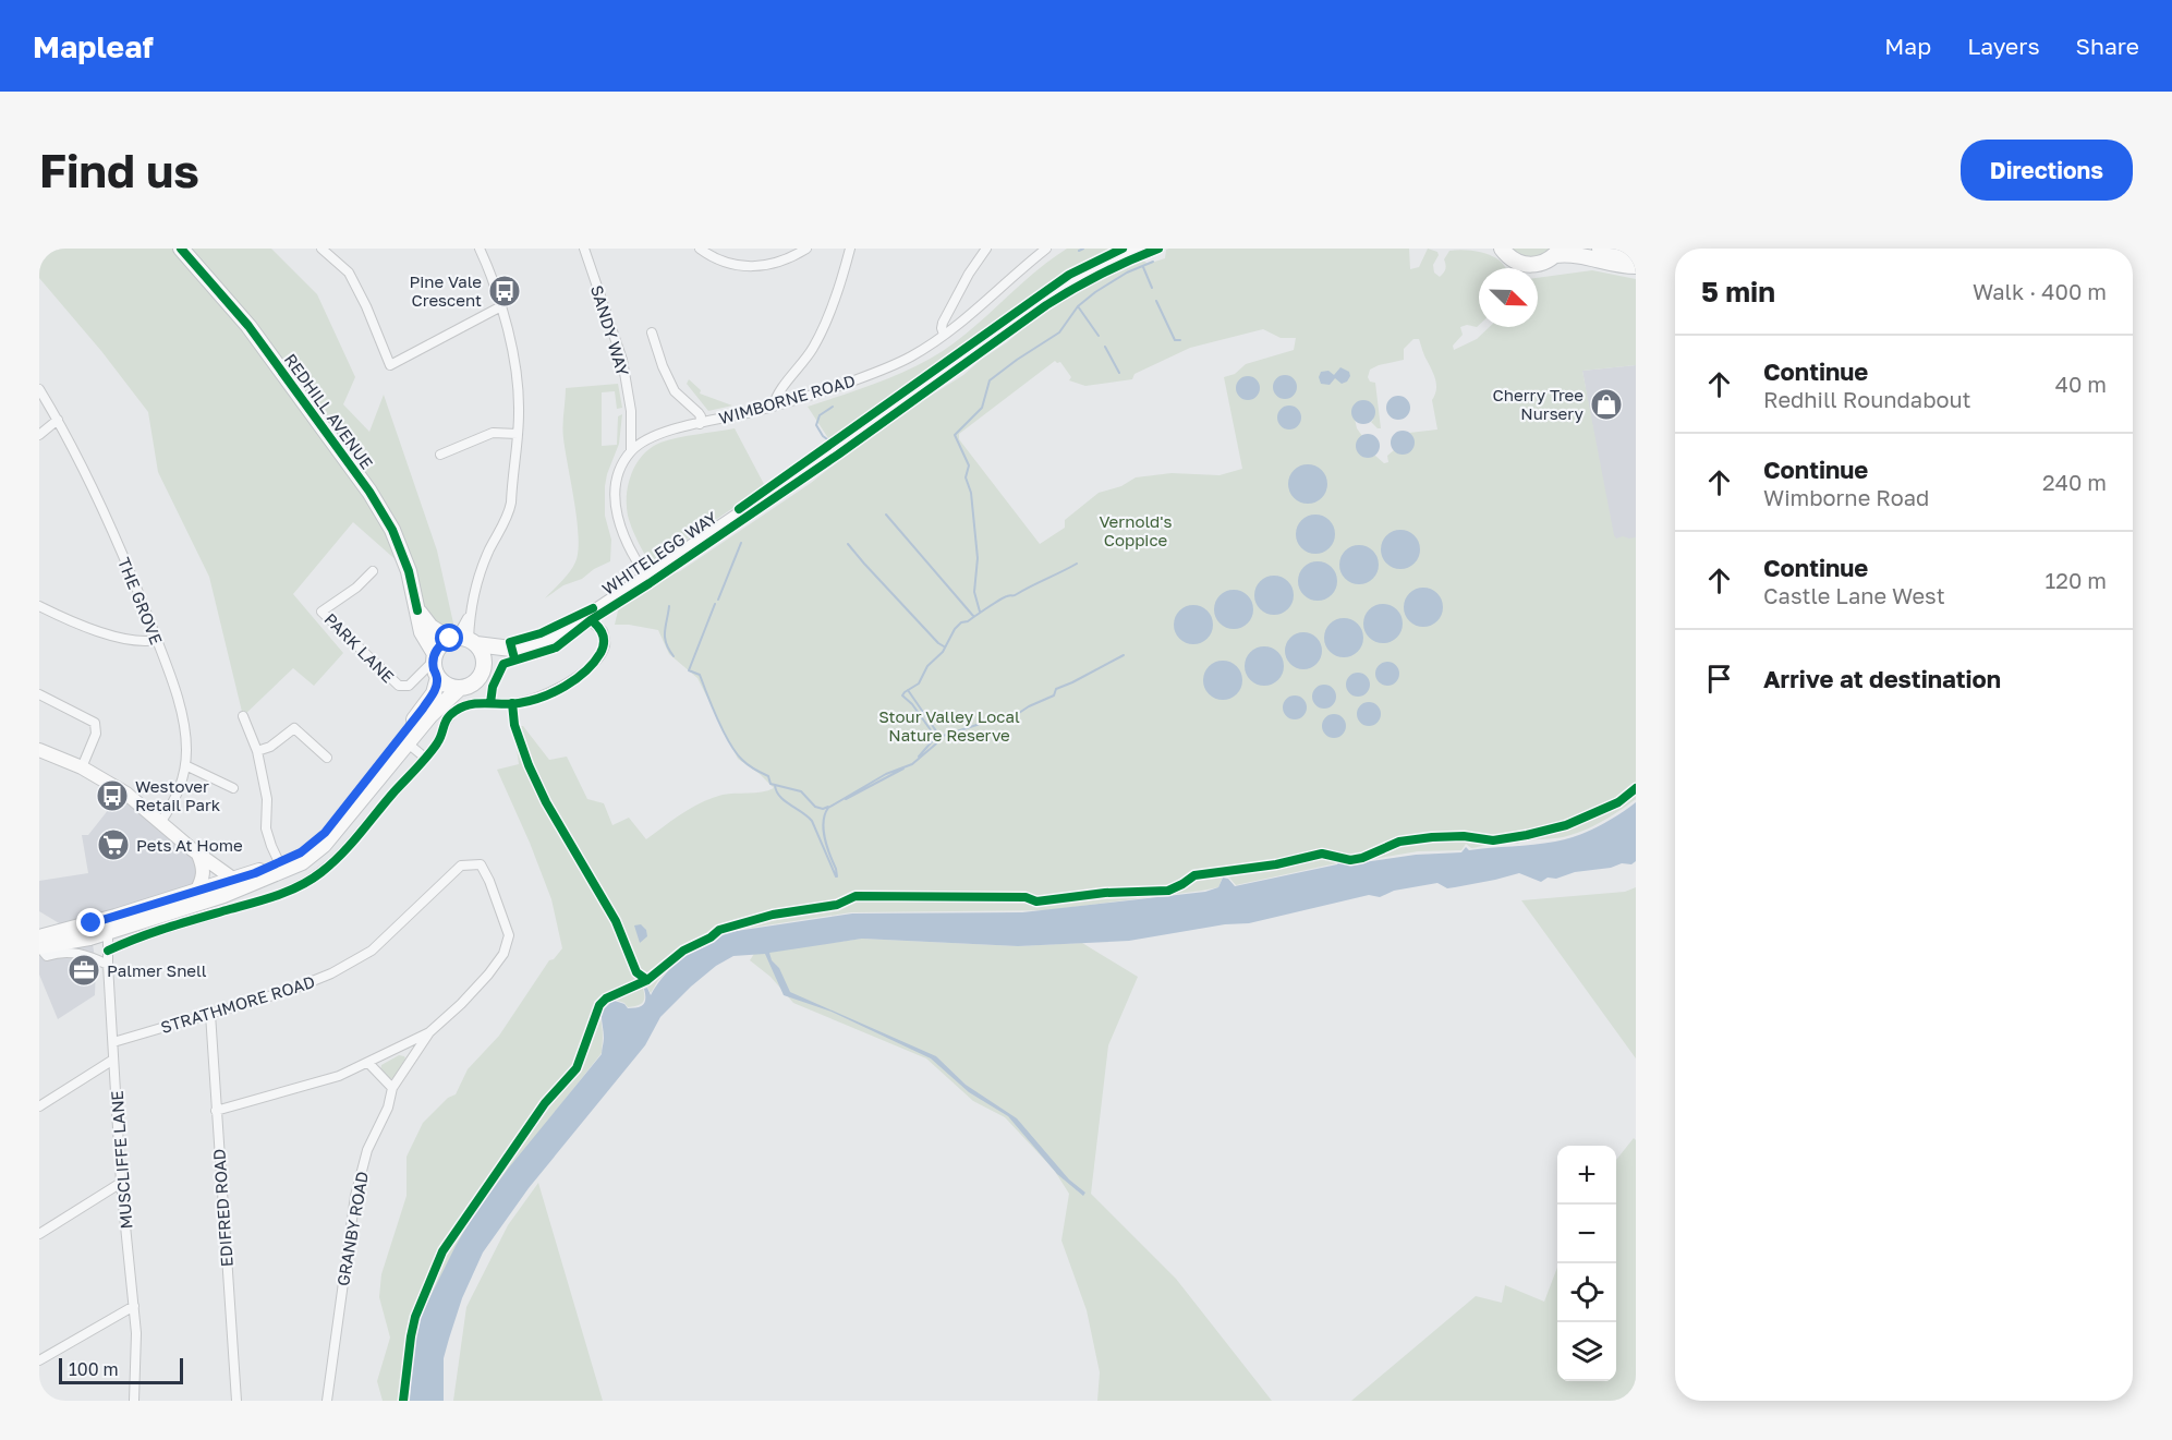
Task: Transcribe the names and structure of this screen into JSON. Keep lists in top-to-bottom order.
{
  "streets": {
    "main road": ["REDHILL AVENUE", "WHITELEGG WAY"],
    "street": [
      "SANDY WAY",
      "WIMBORNE ROAD",
      "THE GROVE",
      "PARK LANE",
      "STRATHMORE ROAD",
      "MUSCLIFFE LANE",
      "EDIFRED ROAD",
      "GRANBY ROAD"
    ]
  },
  "crossings": [
    ["SANDY WAY", "WIMBORNE ROAD"],
    ["REDHILL AVENUE", "WHITELEGG WAY"],
    ["REDHILL AVENUE", "PARK LANE"],
    ["WHITELEGG WAY", "PARK LANE"],
    ["STRATHMORE ROAD", "MUSCLIFFE LANE"],
    ["STRATHMORE ROAD", "EDIFRED ROAD"],
    ["STRATHMORE ROAD", "GRANBY ROAD"]
  ],
  "parks": ["Vernold's Coppice", "Stour Valley Local Nature Reserve"],
  "places": {
    "bus stop": ["Pine Vale Crescent", "Westover Retail Park"],
    "shop": ["Cherry Tree Nursery"],
    "supermarket": ["Pets At Home"],
    "office": ["Palmer Snell"]
  },
  "scale_bar": "100 m",
  "north": "bottom right",
  "page": {
    "header": "Mapleaf",
    "nav": ["Map", "Layers", "Share"],
    "buttons": "Directions",
    "title": "Find us",
    "heading": ["5 min", "Walk · 400 m"],
    "list": [
      ["Continue", "Redhill Roundabout", "40 m"],
      ["Continue", "Wimborne Road", "240 m"],
      ["Continue", "Castle Lane West", "120 m"],
      "Arrive at destination"
    ],
    "map_buttons": ["+", "−"],
    "scale": "100 m"
  }
}
